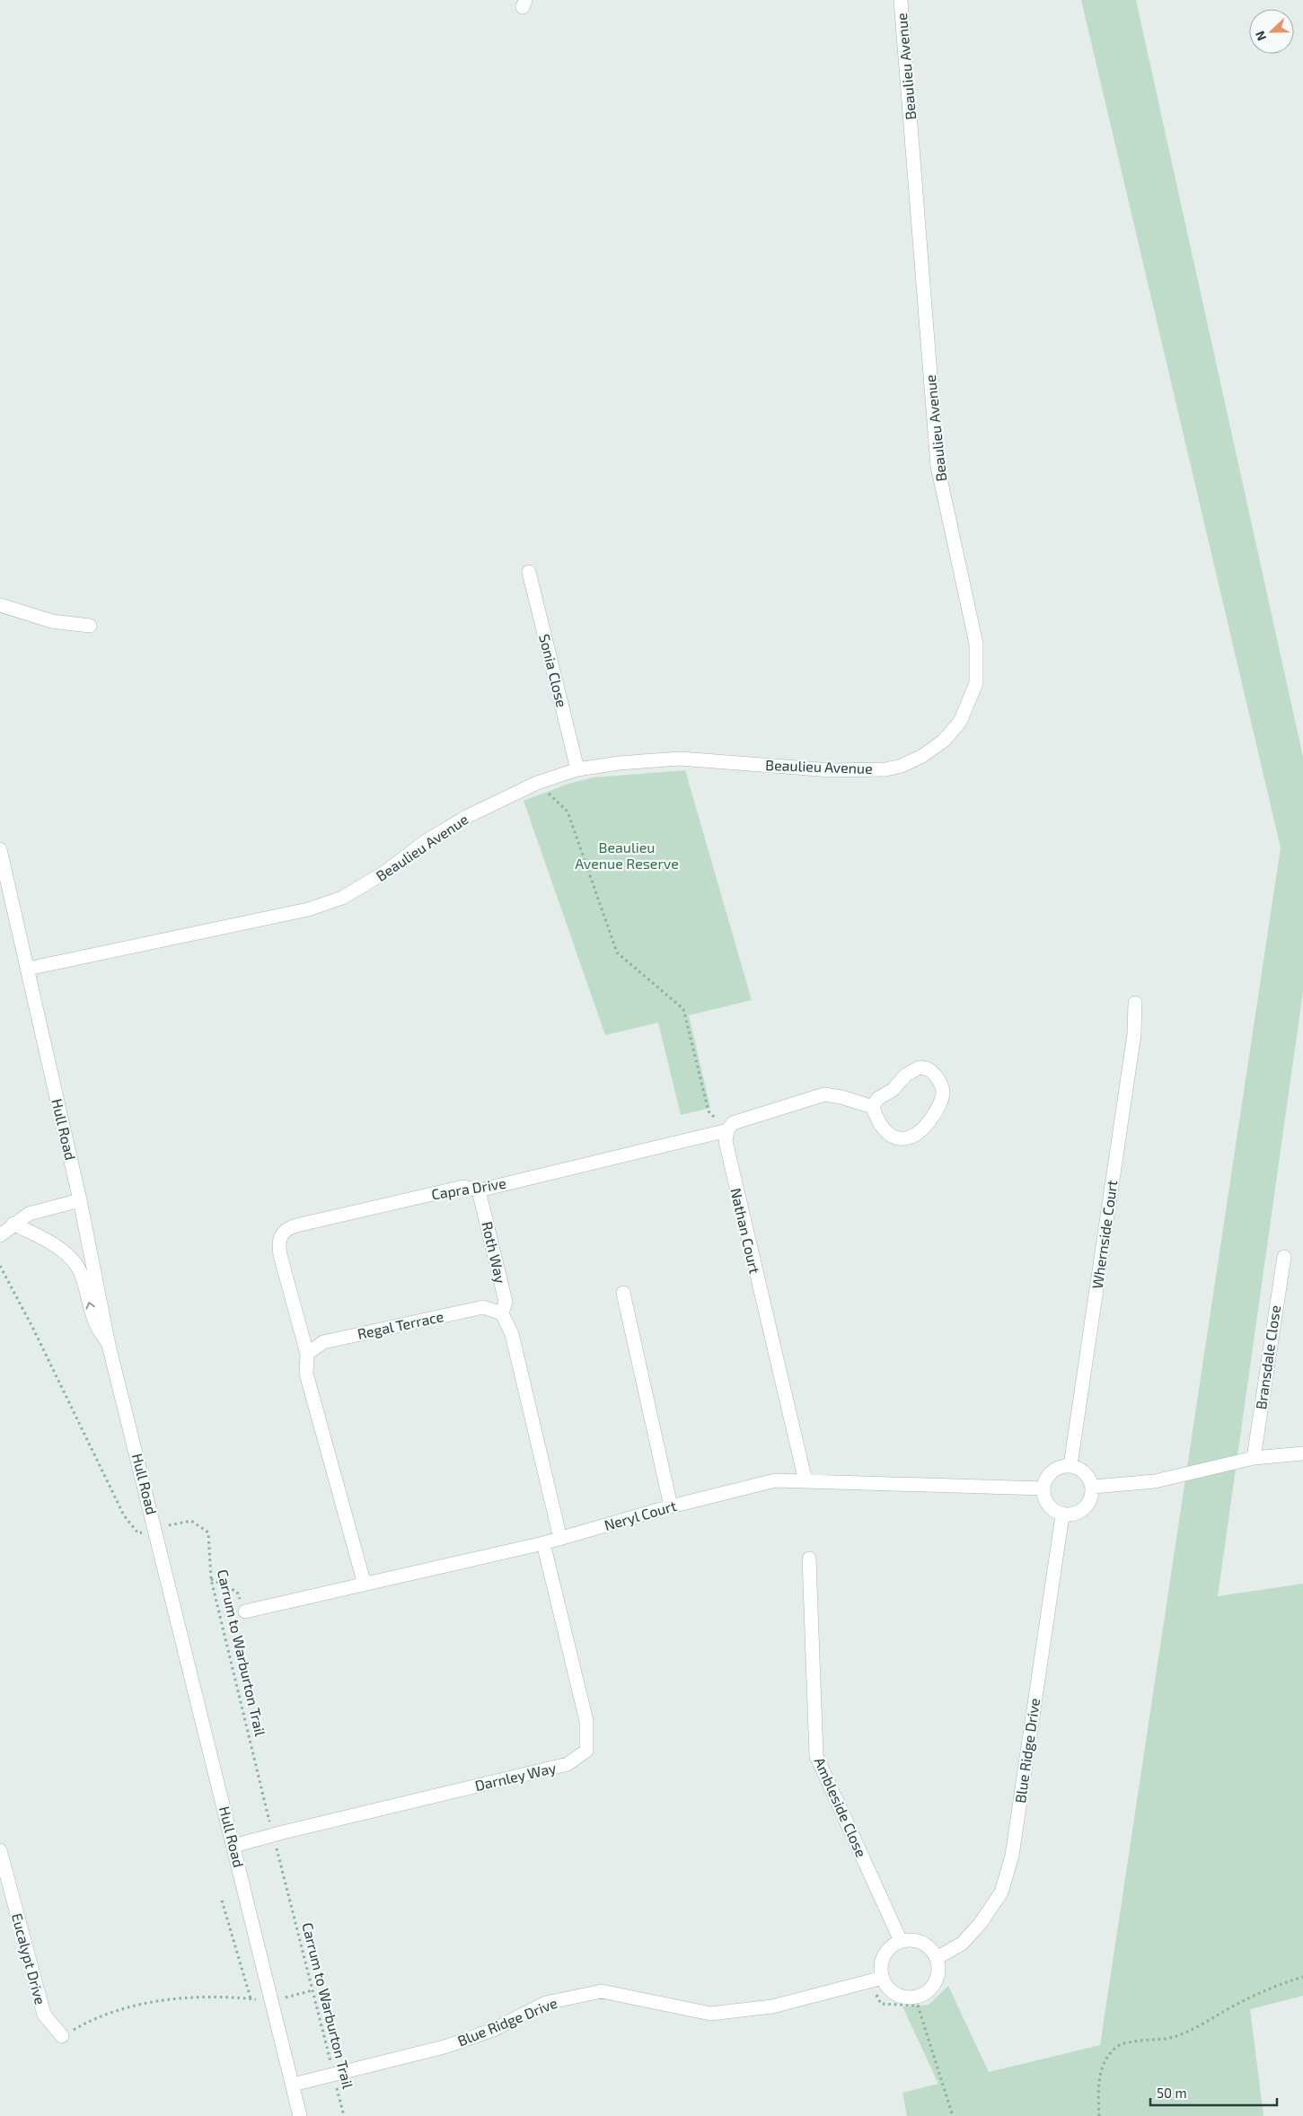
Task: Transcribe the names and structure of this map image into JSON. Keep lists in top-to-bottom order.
{
  "streets": {
    "street": [
      "Beaulieu Avenue",
      "Sonia Close",
      "Hull Road",
      "Capra Drive",
      "Nathan Court",
      "Whernside Court",
      "Roth Way",
      "Regal Terrace",
      "Bransdale Close",
      "Neryl Court",
      "Blue Ridge Drive",
      "Darnley Way",
      "Ambleside Close",
      "Eucalypt Drive"
    ],
    "path": ["Carrum to Warburton Trail"]
  },
  "crossings": [
    ["Beaulieu Avenue", "Sonia Close"],
    ["Beaulieu Avenue", "Hull Road"],
    ["Hull Road", "Carrum to Warburton Trail"],
    ["Hull Road", "Blue Ridge Drive"],
    ["Hull Road", "Darnley Way"],
    ["Capra Drive", "Nathan Court"],
    ["Capra Drive", "Roth Way"],
    ["Capra Drive", "Regal Terrace"],
    ["Nathan Court", "Neryl Court"],
    ["Whernside Court", "Neryl Court"],
    ["Whernside Court", "Blue Ridge Drive"],
    ["Roth Way", "Regal Terrace"],
    ["Neryl Court", "Blue Ridge Drive"],
    ["Neryl Court", "Darnley Way"],
    ["Carrum to Warburton Trail", "Blue Ridge Drive"],
    ["Carrum to Warburton Trail", "Darnley Way"],
    ["Blue Ridge Drive", "Ambleside Close"]
  ],
  "parks": ["Beaulieu Avenue Reserve"],
  "scale_bar": "50 m",
  "north": "left"
}
